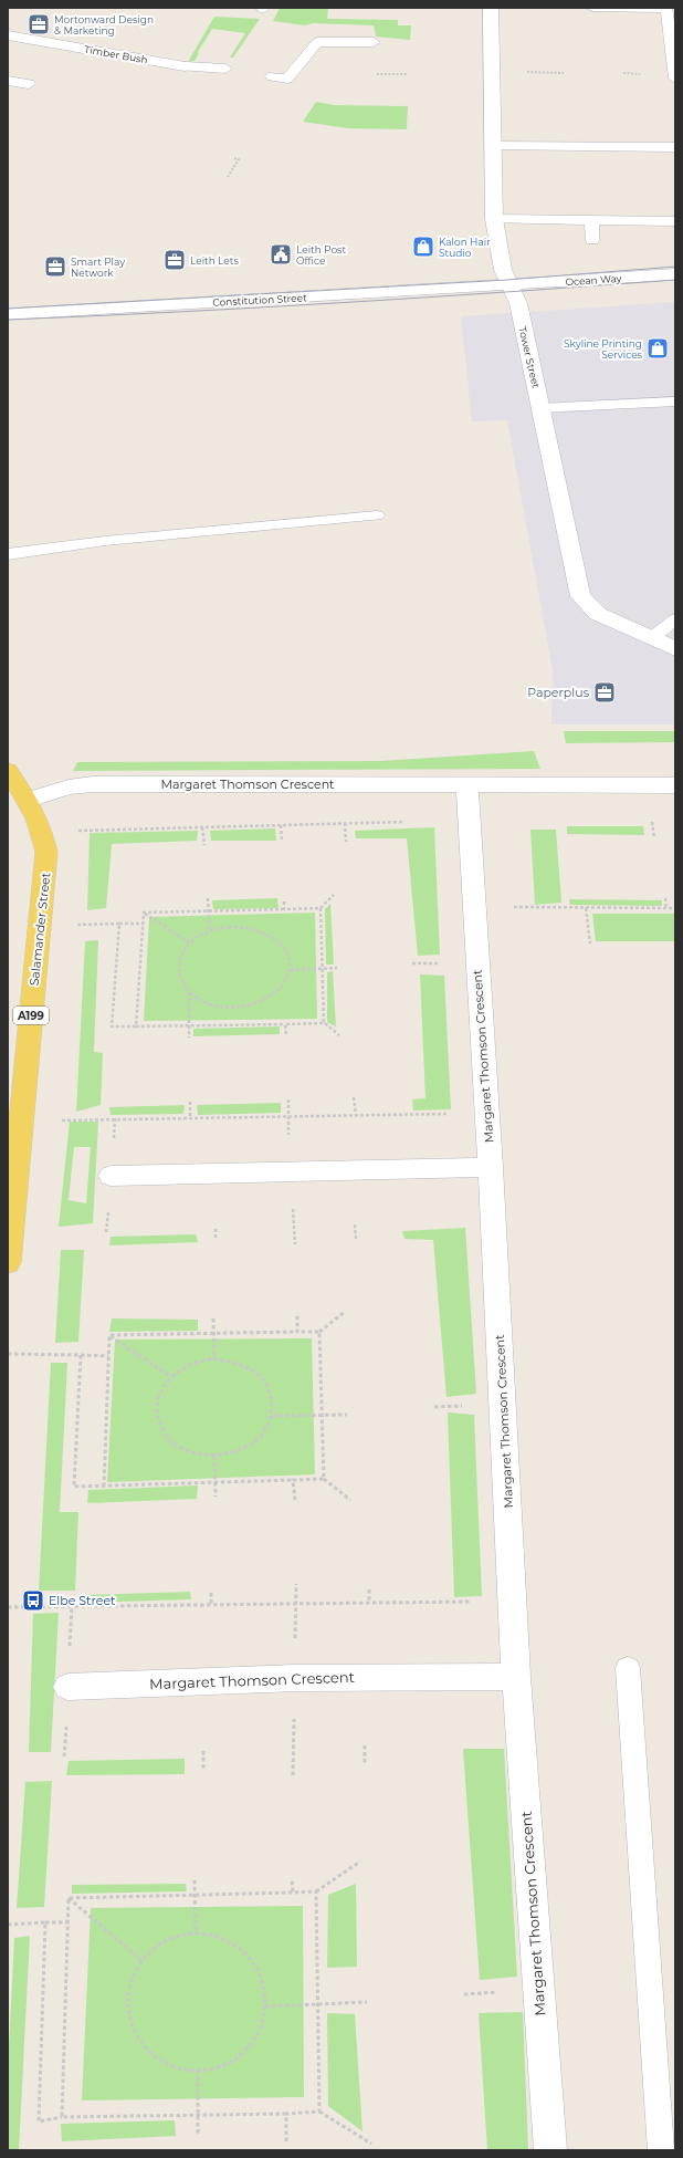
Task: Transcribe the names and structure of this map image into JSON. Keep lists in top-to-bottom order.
{
  "streets": {
    "main road": ["Salamander Street", "A199"],
    "street": [
      "Timber Bush",
      "Ocean Way",
      "Constitution Street",
      "Tower Street",
      "Margaret Thomson Crescent"
    ]
  },
  "crossings": [
    ["Ocean Way", "Constitution Street"],
    ["Ocean Way", "Tower Street"],
    ["Constitution Street", "Tower Street"],
    ["Margaret Thomson Crescent", "A199"],
    ["Salamander Street", "A199"]
  ],
  "places": {
    "office": [
      "Mortonward Design & Marketing",
      "Leith Lets",
      "Smart Play Network",
      "Paperplus"
    ],
    "shop": ["Kalon Hair Studio", "Skyline Printing Services"],
    "public building": ["Leith Post Office"],
    "bus stop": ["Elbe Street"]
  }
}
